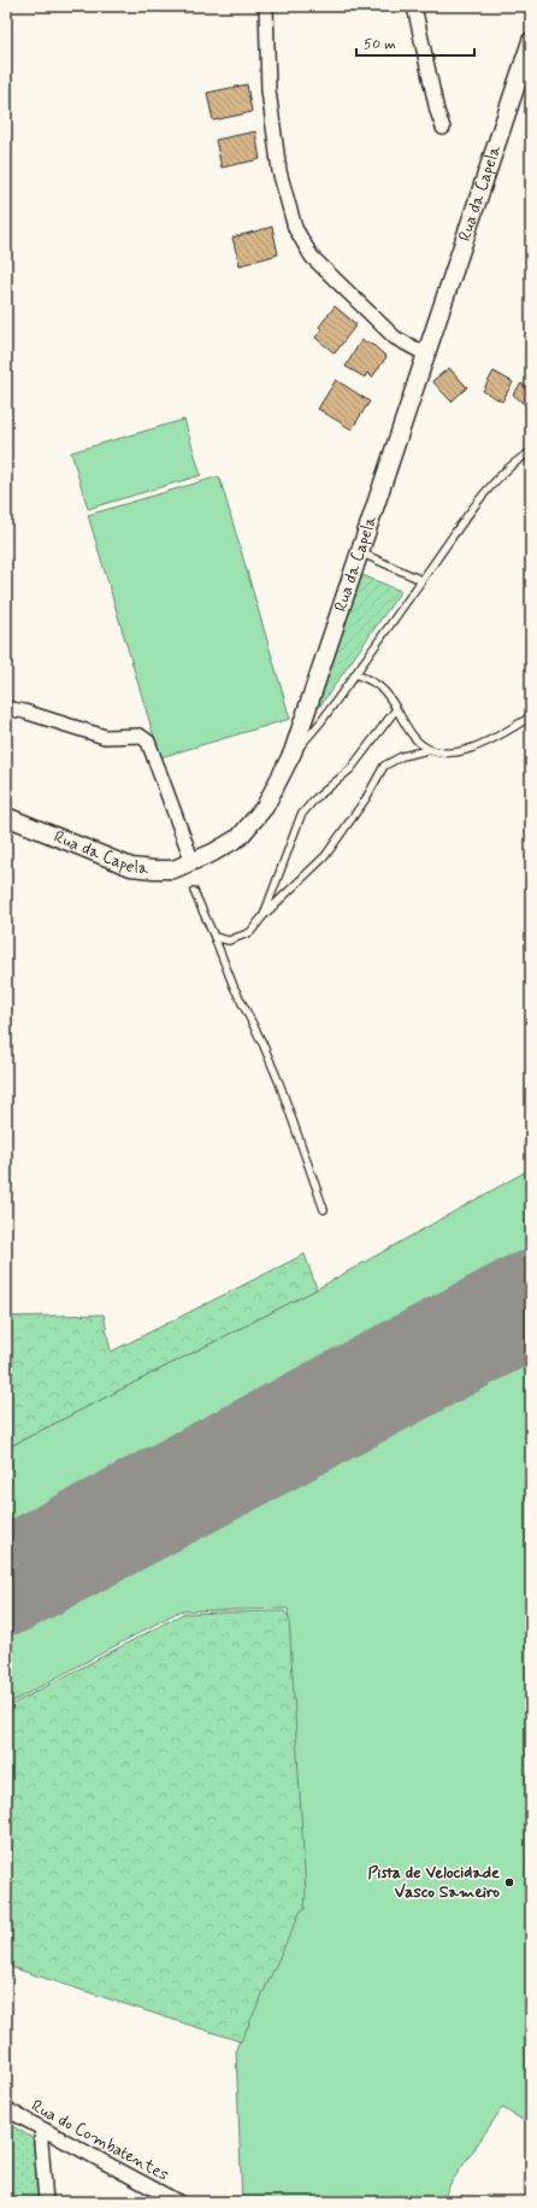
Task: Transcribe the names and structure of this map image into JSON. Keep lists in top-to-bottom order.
{
  "streets": {
    "street": ["Rua da Capela", "Rua do Combatentes"]
  },
  "places": ["Pista de Velocidade Vasco Sameiro"],
  "scale_bar": "50 m"
}
